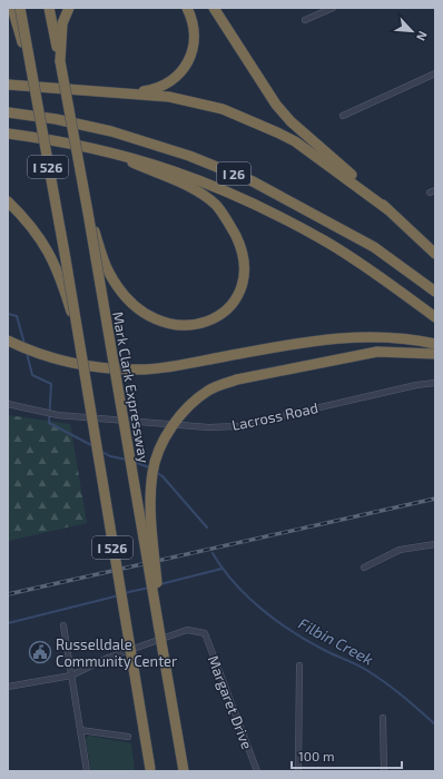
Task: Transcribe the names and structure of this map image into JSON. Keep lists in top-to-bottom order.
{
  "streets": {
    "highway": ["I 526", "I 26", "Mark Clark Expressway"],
    "street": ["Lacross Road", "Margaret Drive"]
  },
  "water": ["Filbin Creek"],
  "places": {
    "public building": ["Russelldale Community Center"]
  },
  "scale_bar": "100 m",
  "north": "bottom right"
}
